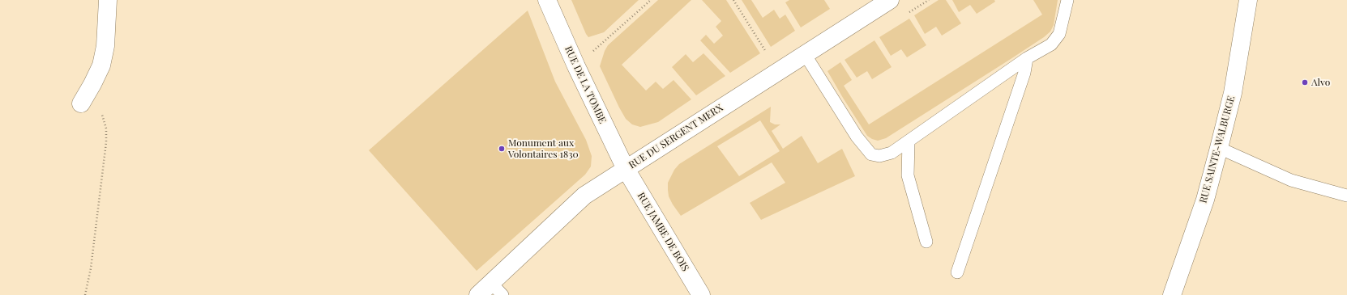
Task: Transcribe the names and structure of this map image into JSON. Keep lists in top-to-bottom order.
{
  "streets": {
    "street": [
      "RUE DE LA TOMBE",
      "RUE DU SERGENT MERX",
      "RUE SAINTE-WALBURGE",
      "RUE JAMBE DE BOIS"
    ]
  },
  "crossings": [
    ["RUE DE LA TOMBE", "RUE DU SERGENT MERX"],
    ["RUE DE LA TOMBE", "RUE JAMBE DE BOIS"],
    ["RUE DU SERGENT MERX", "RUE JAMBE DE BOIS"]
  ],
  "places": ["Alvo", "Monument aux Volontaires 1830"]
}
